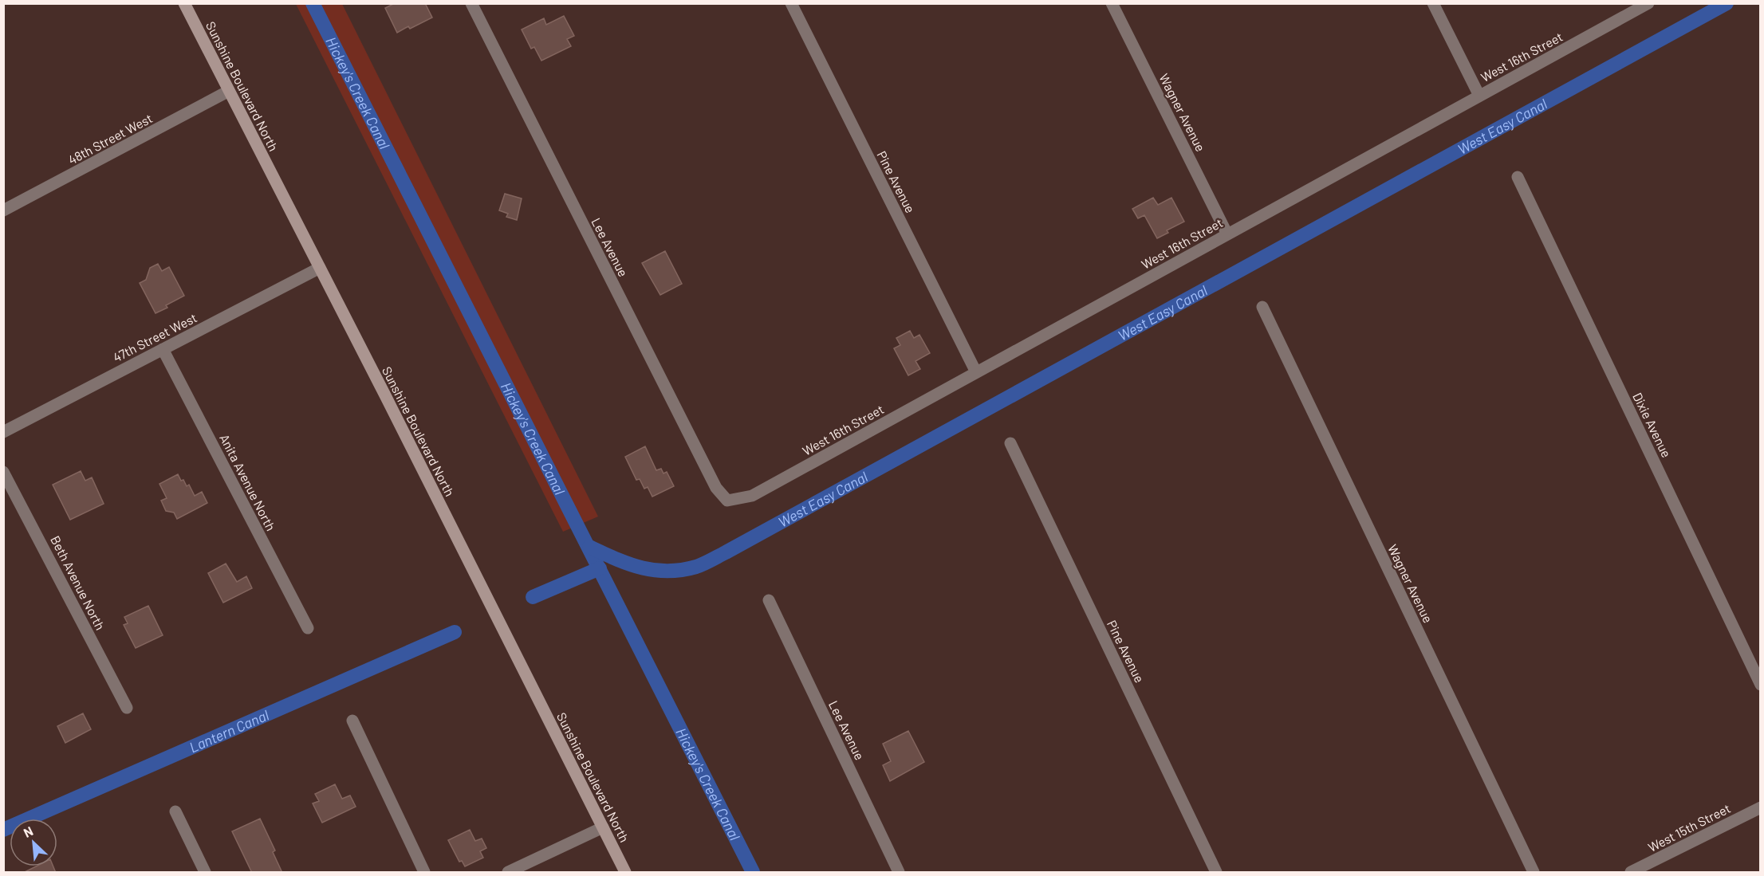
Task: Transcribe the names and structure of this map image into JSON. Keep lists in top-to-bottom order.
{
  "streets": {
    "street": [
      "West 16th Street",
      "Sunshine Boulevard North",
      "Wagner Avenue",
      "48th Street West",
      "Pine Avenue",
      "Lee Avenue",
      "47th Street West",
      "Dixie Avenue",
      "Anita Avenue North",
      "Beth Avenue North",
      "West 15th Street"
    ]
  },
  "crossings": [
    ["West 16th Street", "Wagner Avenue"],
    ["West 16th Street", "Pine Avenue"],
    ["West 16th Street", "Lee Avenue"],
    ["Sunshine Boulevard North", "48th Street West"],
    ["Sunshine Boulevard North", "47th Street West"],
    ["47th Street West", "Anita Avenue North"]
  ],
  "water": ["Hickey's Creek Canal", "West Easy Canal", "Lantern Canal"],
  "north": "top left"
}
